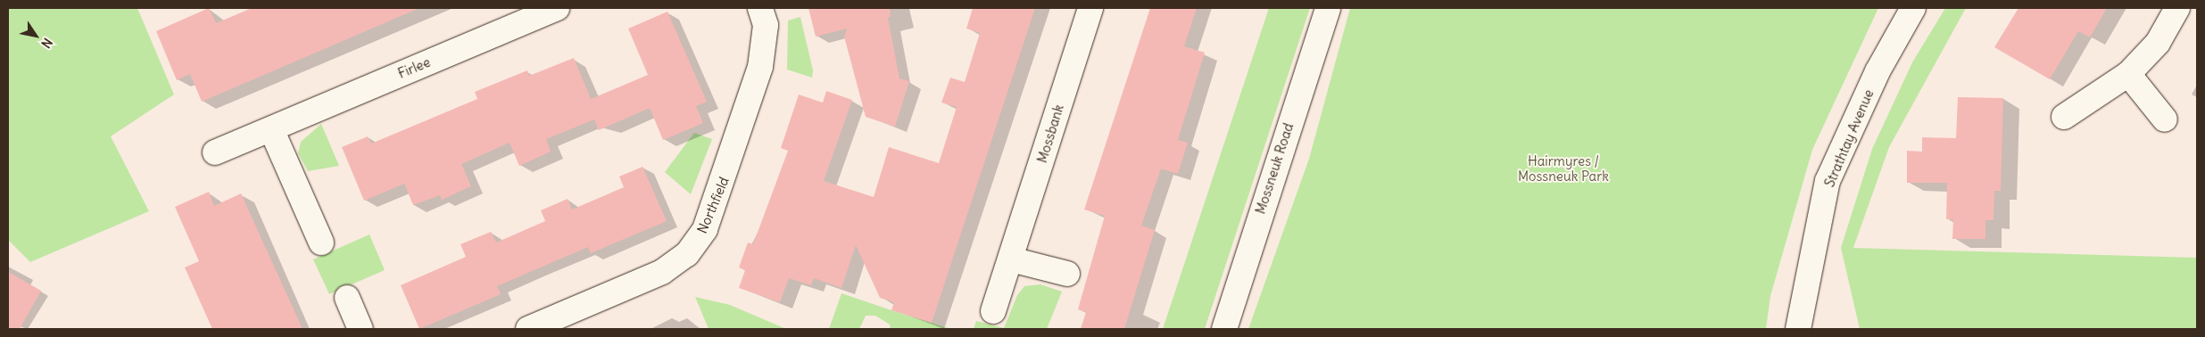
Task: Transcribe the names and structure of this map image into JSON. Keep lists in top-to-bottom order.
{
  "streets": {
    "street": [
      "Firlee",
      "Mossbank",
      "Strathtay Avenue",
      "Mossneuk Road",
      "Northfield"
    ]
  },
  "parks": ["Hairmyres / Mossneuk Park"],
  "north": "bottom right"
}
